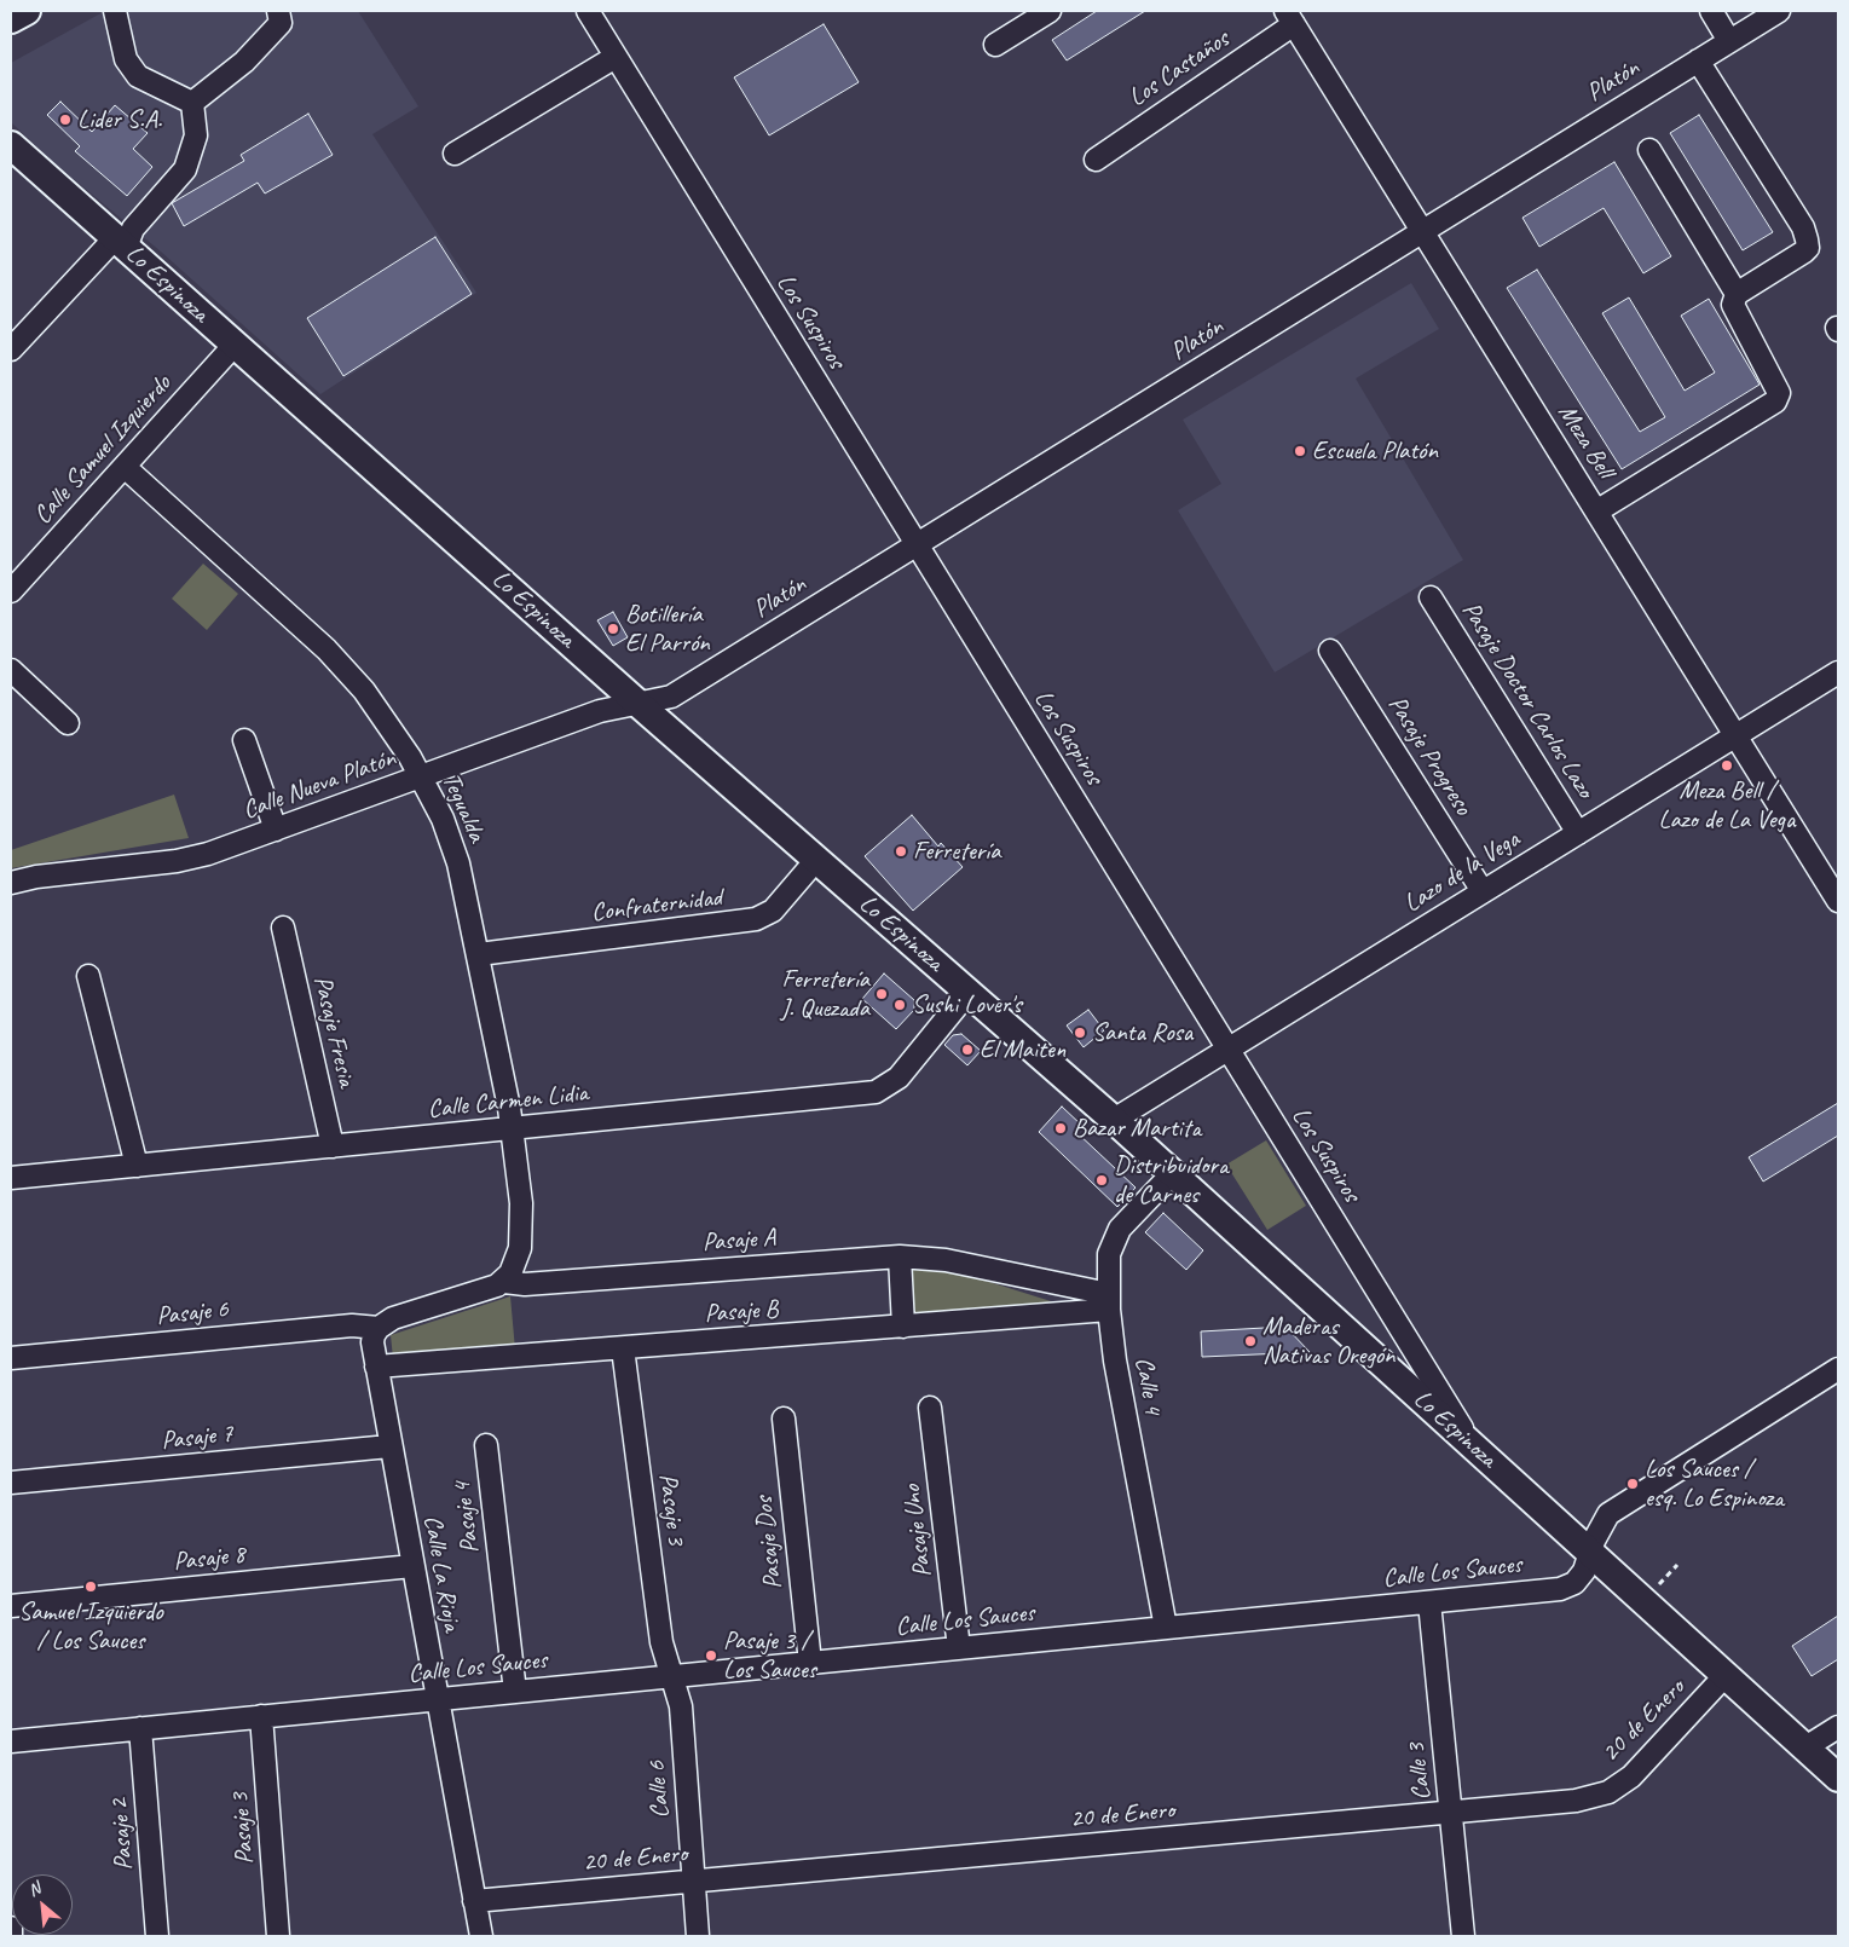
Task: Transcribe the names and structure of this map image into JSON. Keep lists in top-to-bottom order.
{
  "streets": {
    "main road": ["Lo Espinoza"],
    "street": [
      "Los Castaños",
      "Platón",
      "Los Suspiros",
      "Meza Bell",
      "Calle Samuel Izquierdo",
      "Pasaje Doctor Carlos Lazo",
      "Pasaje Progreso",
      "Calle Nueva Platón",
      "Tegualda",
      "Lazo de la Vega",
      "Confraternidad",
      "Pasaje Fresia",
      "Calle Carmen Lidia",
      "Pasaje A",
      "Pasaje B",
      "Pasaje 6",
      "Calle 4",
      "Pasaje 7",
      "Pasaje 3",
      "Pasaje 4",
      "Pasaje Uno",
      "Pasaje Dos",
      "Pasaje 8",
      "Calle Los Sauces",
      "Calle La Rioja",
      "20 de Enero",
      "Calle 3",
      "Calle 6",
      "Pasaje 2"
    ]
  },
  "crossings": [
    ["Los Castaños", "Meza Bell"],
    ["Platón", "Lo Espinoza"],
    ["Platón", "Los Suspiros"],
    ["Platón", "Meza Bell"],
    ["Platón", "Calle Nueva Platón"],
    ["Lo Espinoza", "Los Suspiros"],
    ["Lo Espinoza", "Calle Samuel Izquierdo"],
    ["Lo Espinoza", "Calle Nueva Platón"],
    ["Lo Espinoza", "Lazo de la Vega"],
    ["Lo Espinoza", "Confraternidad"],
    ["Lo Espinoza", "Calle Carmen Lidia"],
    ["Lo Espinoza", "Calle 4"],
    ["Lo Espinoza", "Calle Los Sauces"],
    ["Lo Espinoza", "20 de Enero"],
    ["Los Suspiros", "Lazo de la Vega"],
    ["Meza Bell", "Lazo de la Vega"],
    ["Calle Samuel Izquierdo", "Tegualda"],
    ["Pasaje Doctor Carlos Lazo", "Lazo de la Vega"],
    ["Pasaje Progreso", "Lazo de la Vega"],
    ["Calle Nueva Platón", "Tegualda"],
    ["Tegualda", "Confraternidad"],
    ["Tegualda", "Calle Carmen Lidia"],
    ["Tegualda", "Pasaje A"],
    ["Pasaje Fresia", "Calle Carmen Lidia"],
    ["Pasaje A", "Pasaje B"],
    ["Pasaje A", "Pasaje 6"],
    ["Pasaje A", "Calle 4"],
    ["Pasaje A", "Calle La Rioja"],
    ["Pasaje B", "Calle 4"],
    ["Pasaje B", "Pasaje 3"],
    ["Pasaje B", "Calle La Rioja"],
    ["Pasaje 6", "Calle La Rioja"],
    ["Calle 4", "Calle Los Sauces"],
    ["Pasaje 7", "Calle La Rioja"],
    ["Pasaje 3", "Calle Los Sauces"],
    ["Pasaje 3", "Calle 6"],
    ["Pasaje 4", "Calle Los Sauces"],
    ["Pasaje Uno", "Calle Los Sauces"],
    ["Pasaje Dos", "Calle Los Sauces"],
    ["Pasaje 8", "Calle La Rioja"],
    ["Calle Los Sauces", "Calle La Rioja"],
    ["Calle Los Sauces", "Calle 3"],
    ["Calle Los Sauces", "Calle 6"],
    ["Calle Los Sauces", "Pasaje 2"],
    ["Calle La Rioja", "20 de Enero"],
    ["20 de Enero", "Calle 3"],
    ["20 de Enero", "Calle 6"]
  ],
  "places": [
    "Lider S.A.",
    "Escuela Platón",
    "Botillería El Parrón",
    "Meza Bell / Lazo de La Vega",
    "Ferretería",
    "Ferretería J. Quezada",
    "Sushi Lover's",
    "Santa Rosa",
    "El Maiten",
    "Bazar Martita",
    "Distribuidora de Carnes",
    "Maderas Nativas Oregón",
    "Los Sauces / esq. Lo Espinoza",
    "Samuel Izquierdo / Los Sauces",
    "Pasaje 3 / Los Sauces"
  ],
  "north": "top left"
}
